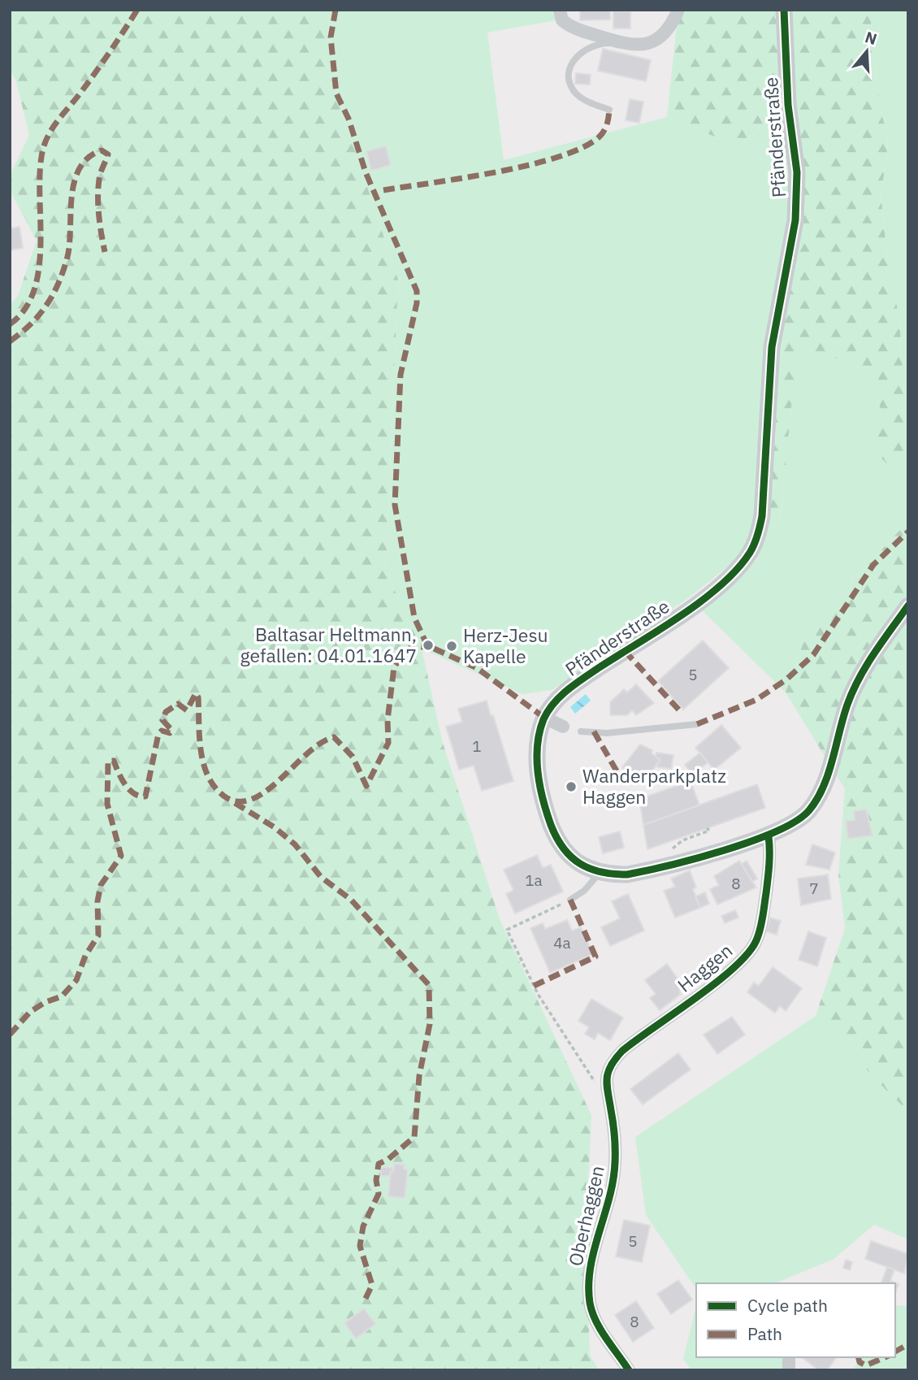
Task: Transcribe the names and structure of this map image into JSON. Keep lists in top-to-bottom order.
{
  "streets": {
    "street": ["Pfänderstraße", "Haggen", "Oberhaggen"]
  },
  "crossings": [
    ["Pfänderstraße", "Haggen"],
    ["Haggen", "Oberhaggen"]
  ],
  "places": ["Baltasar Heltmann, gefallen: 04.01.1647", "Herz-Jesu Kapelle", "Wanderparkplatz Haggen"],
  "house_numbers": [
    "5",
    "1",
    "1a",
    "8",
    "7",
    "4a",
    "5",
    "8"
  ],
  "legend": ["Cycle path", "Path"],
  "north": "top"
}
